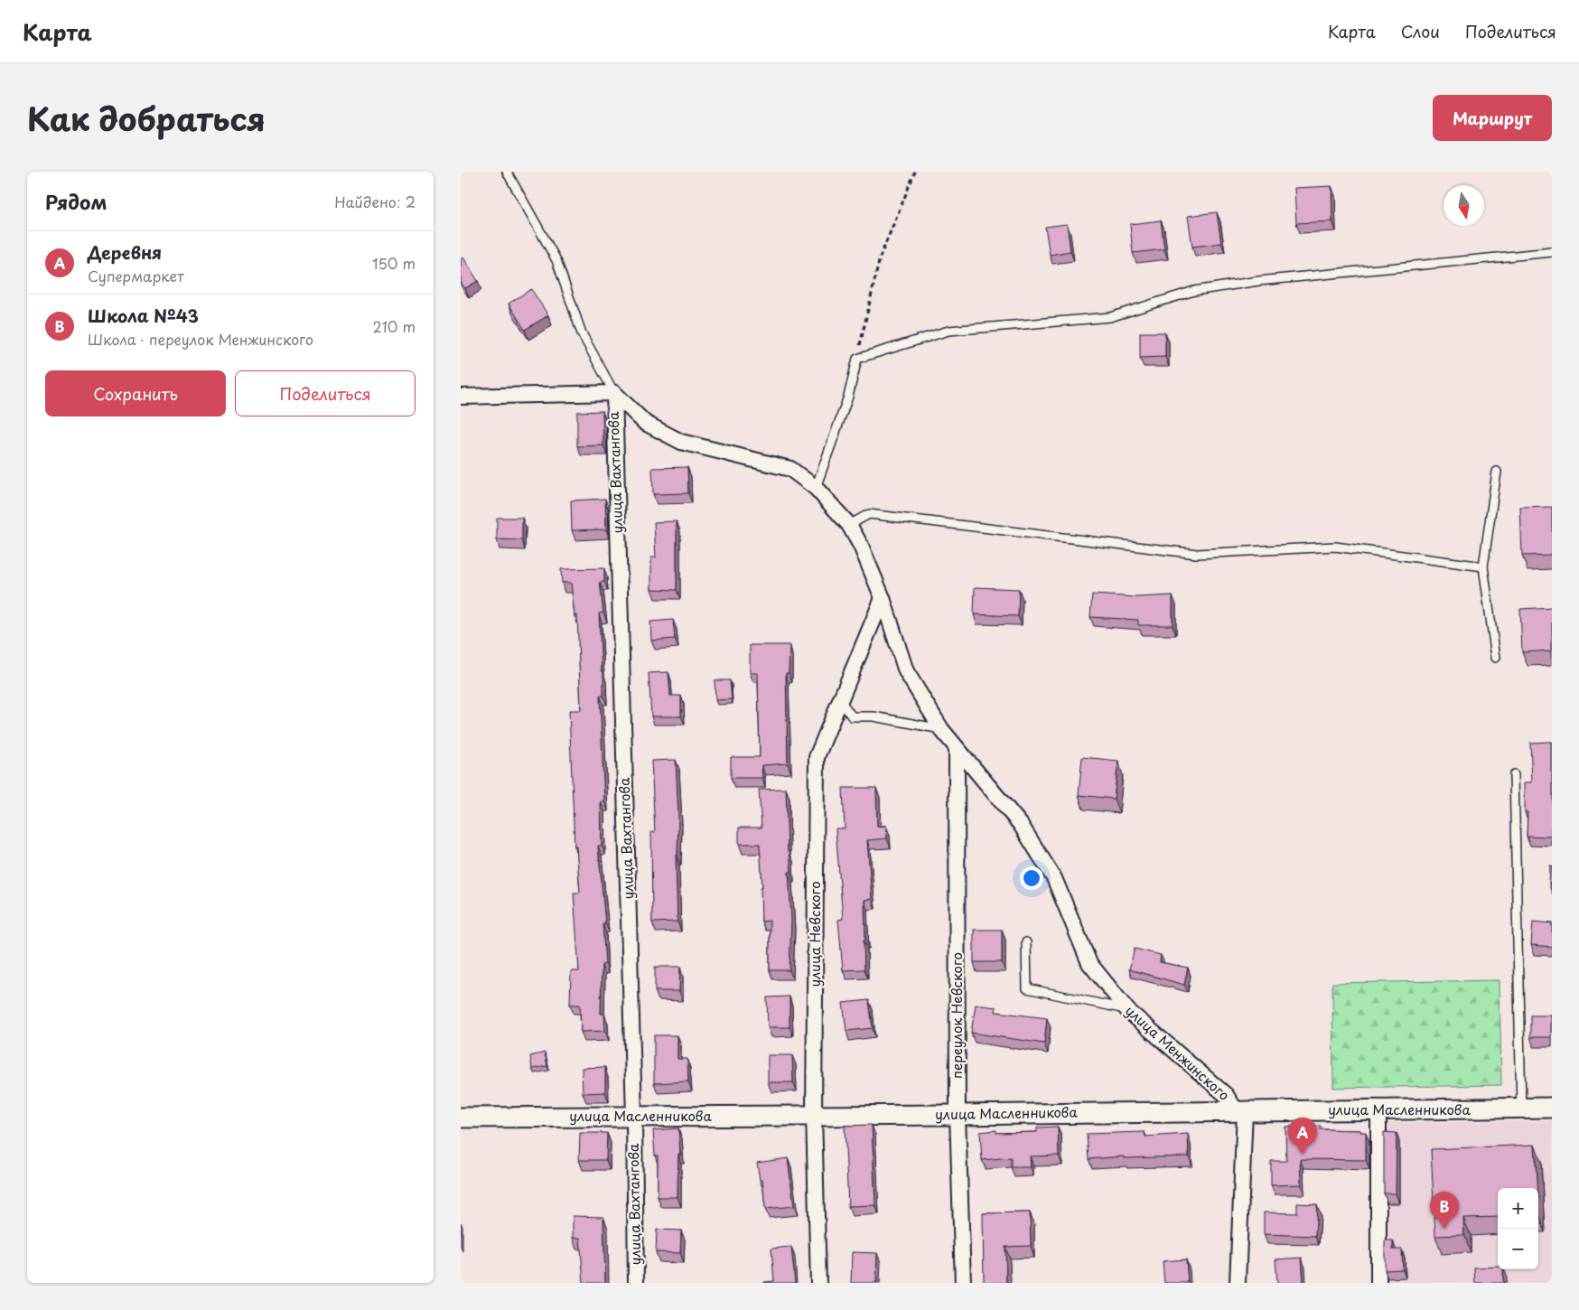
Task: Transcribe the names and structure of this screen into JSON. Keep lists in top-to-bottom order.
{
  "streets": {
    "street": [
      "улица Вахтангова",
      "улица Невского",
      "переулок Невского",
      "улица Менжинского",
      "улица Масленникова"
    ]
  },
  "crossings": [
    ["улица Вахтангова", "улица Менжинского"],
    ["улица Вахтангова", "улица Масленникова"],
    ["улица Невского", "улица Менжинского"],
    ["улица Невского", "улица Масленникова"],
    ["переулок Невского", "улица Менжинского"],
    ["переулок Невского", "улица Масленникова"],
    ["улица Менжинского", "улица Масленникова"]
  ],
  "north": "bottom",
  "page": {
    "header": "Карта",
    "nav": ["Карта", "Слои", "Поделиться"],
    "title": "Как добраться",
    "buttons": [
      "Маршрут",
      ["Сохранить", "Поделиться"]
    ],
    "heading": ["Рядом", "Найдено: 2"],
    "list": [
      {
        "mark": "A",
        "name": "Деревня",
        "note": "Супермаркет",
        "value": "150 m"
      },
      {
        "mark": "B",
        "name": "Школа №43",
        "note": "Школа · переулок Менжинского",
        "value": "210 m"
      }
    ],
    "pins": ["A", "B"],
    "map_buttons": ["+", "−"]
  }
}
